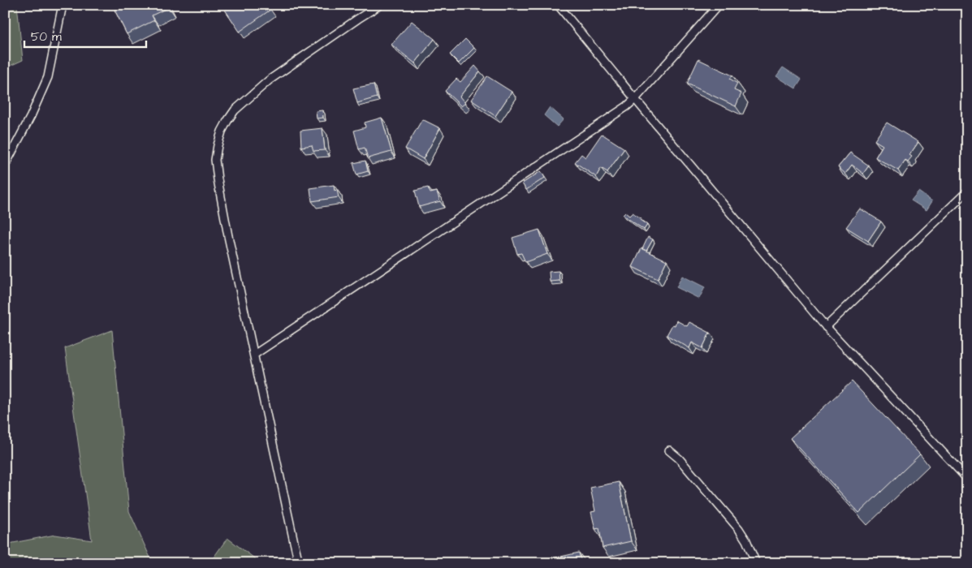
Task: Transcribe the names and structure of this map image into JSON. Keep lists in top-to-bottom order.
{
  "scale_bar": "50 m"
}
